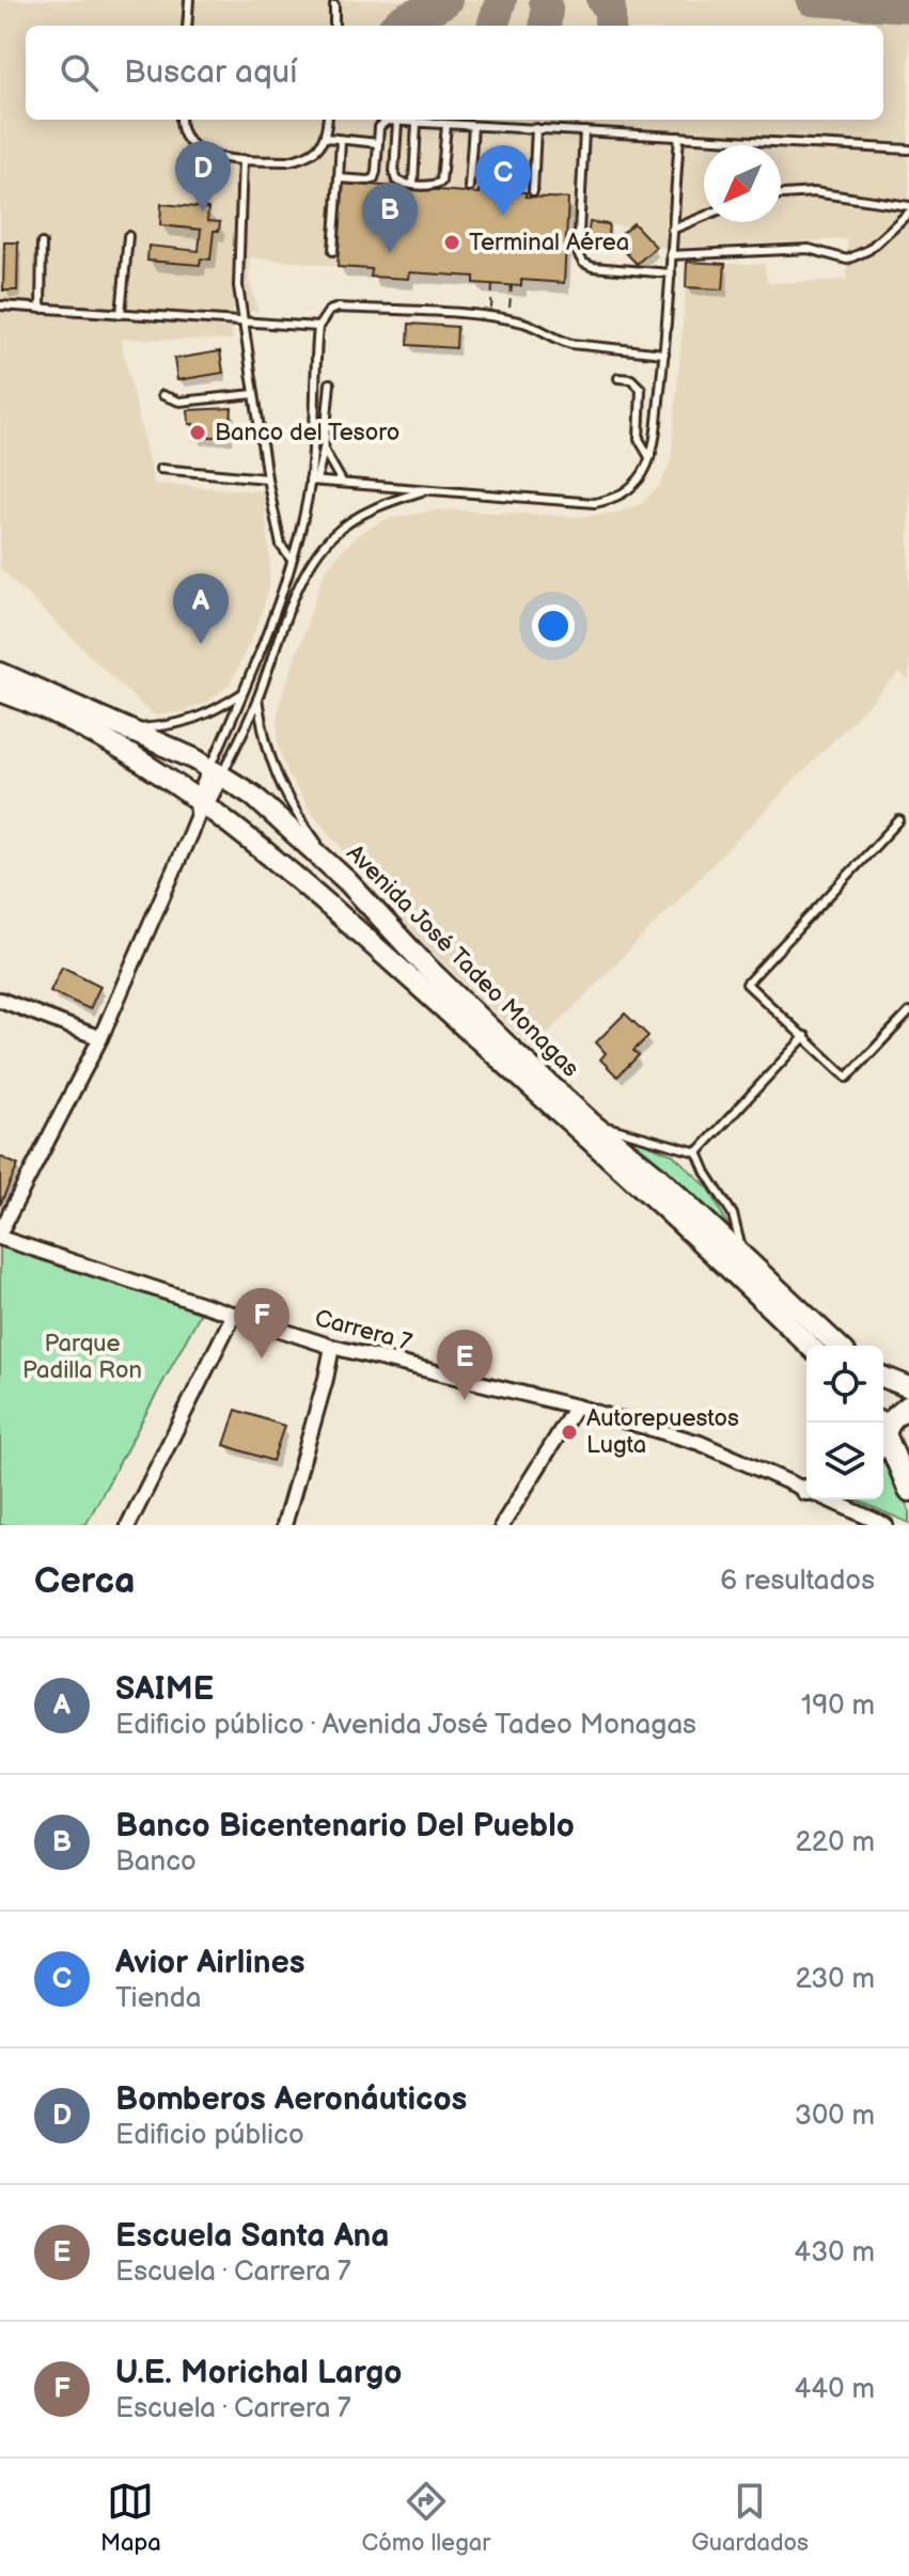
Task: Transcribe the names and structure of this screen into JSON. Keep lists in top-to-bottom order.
{
  "streets": {
    "main road": ["Avenida José Tadeo Monagas"],
    "street": ["Carrera 7"]
  },
  "parks": ["Parque Padilla Ron"],
  "places": ["Terminal Aérea", "Banco del Tesoro", "Autorepuestos Lugta"],
  "north": "bottom left",
  "page": {
    "search": "Buscar aquí",
    "pins": [
      "D",
      "C",
      "B",
      "A",
      "F",
      "E"
    ],
    "heading": ["Cerca", "6 resultados"],
    "list": [
      {
        "mark": "A",
        "name": "SAIME",
        "note": "Edificio público · Avenida José Tadeo Monagas",
        "value": "190 m"
      },
      {
        "mark": "B",
        "name": "Banco Bicentenario Del Pueblo",
        "note": "Banco",
        "value": "220 m"
      },
      {
        "mark": "C",
        "name": "Avior Airlines",
        "note": "Tienda",
        "value": "230 m"
      },
      {
        "mark": "D",
        "name": "Bomberos Aeronáuticos",
        "note": "Edificio público",
        "value": "300 m"
      },
      {
        "mark": "E",
        "name": "Escuela Santa Ana",
        "note": "Escuela · Carrera 7",
        "value": "430 m"
      },
      {
        "mark": "F",
        "name": "U.E. Morichal Largo",
        "note": "Escuela · Carrera 7",
        "value": "440 m"
      }
    ],
    "nav": ["Mapa", "Cómo llegar", "Guardados"]
  }
}
